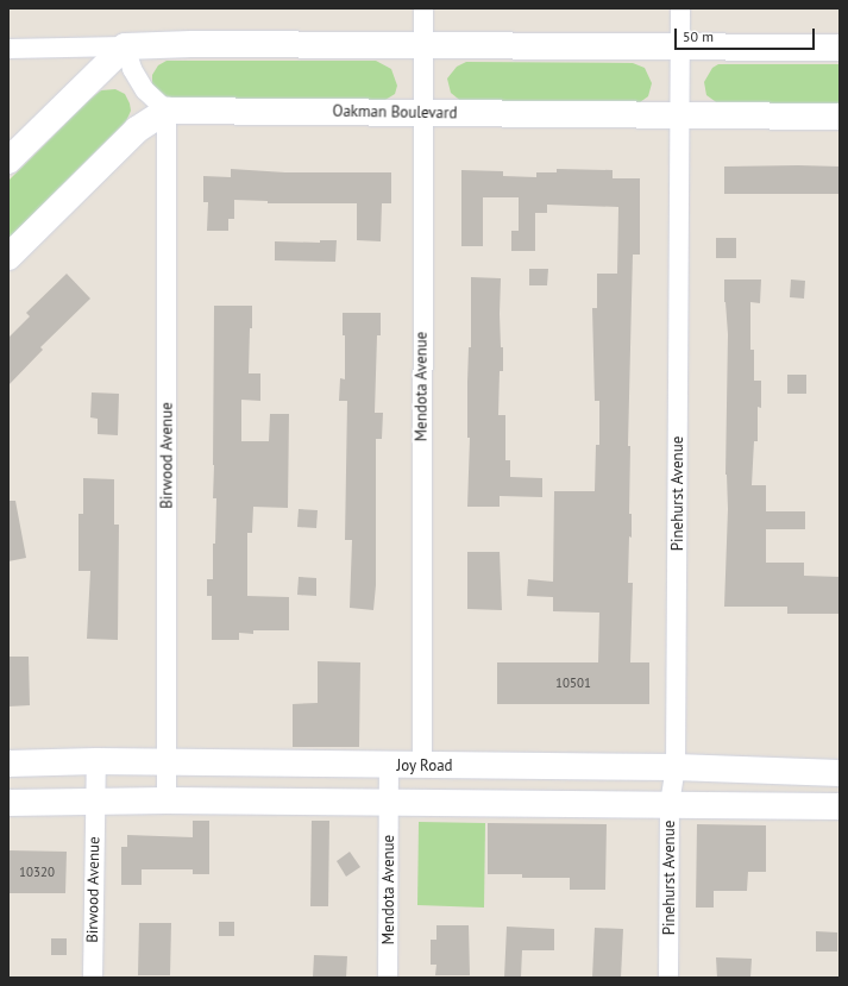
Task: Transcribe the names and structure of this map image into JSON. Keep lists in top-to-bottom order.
{
  "streets": {
    "street": [
      "Oakman Boulevard",
      "Mendota Avenue",
      "Birwood Avenue",
      "Pinehurst Avenue",
      "Joy Road"
    ]
  },
  "crossings": [
    ["Oakman Boulevard", "Mendota Avenue"],
    ["Oakman Boulevard", "Birwood Avenue"],
    ["Oakman Boulevard", "Pinehurst Avenue"],
    ["Mendota Avenue", "Joy Road"],
    ["Birwood Avenue", "Joy Road"],
    ["Pinehurst Avenue", "Joy Road"]
  ],
  "house_numbers": ["10501", "10320"],
  "scale_bar": "50 m"
}
